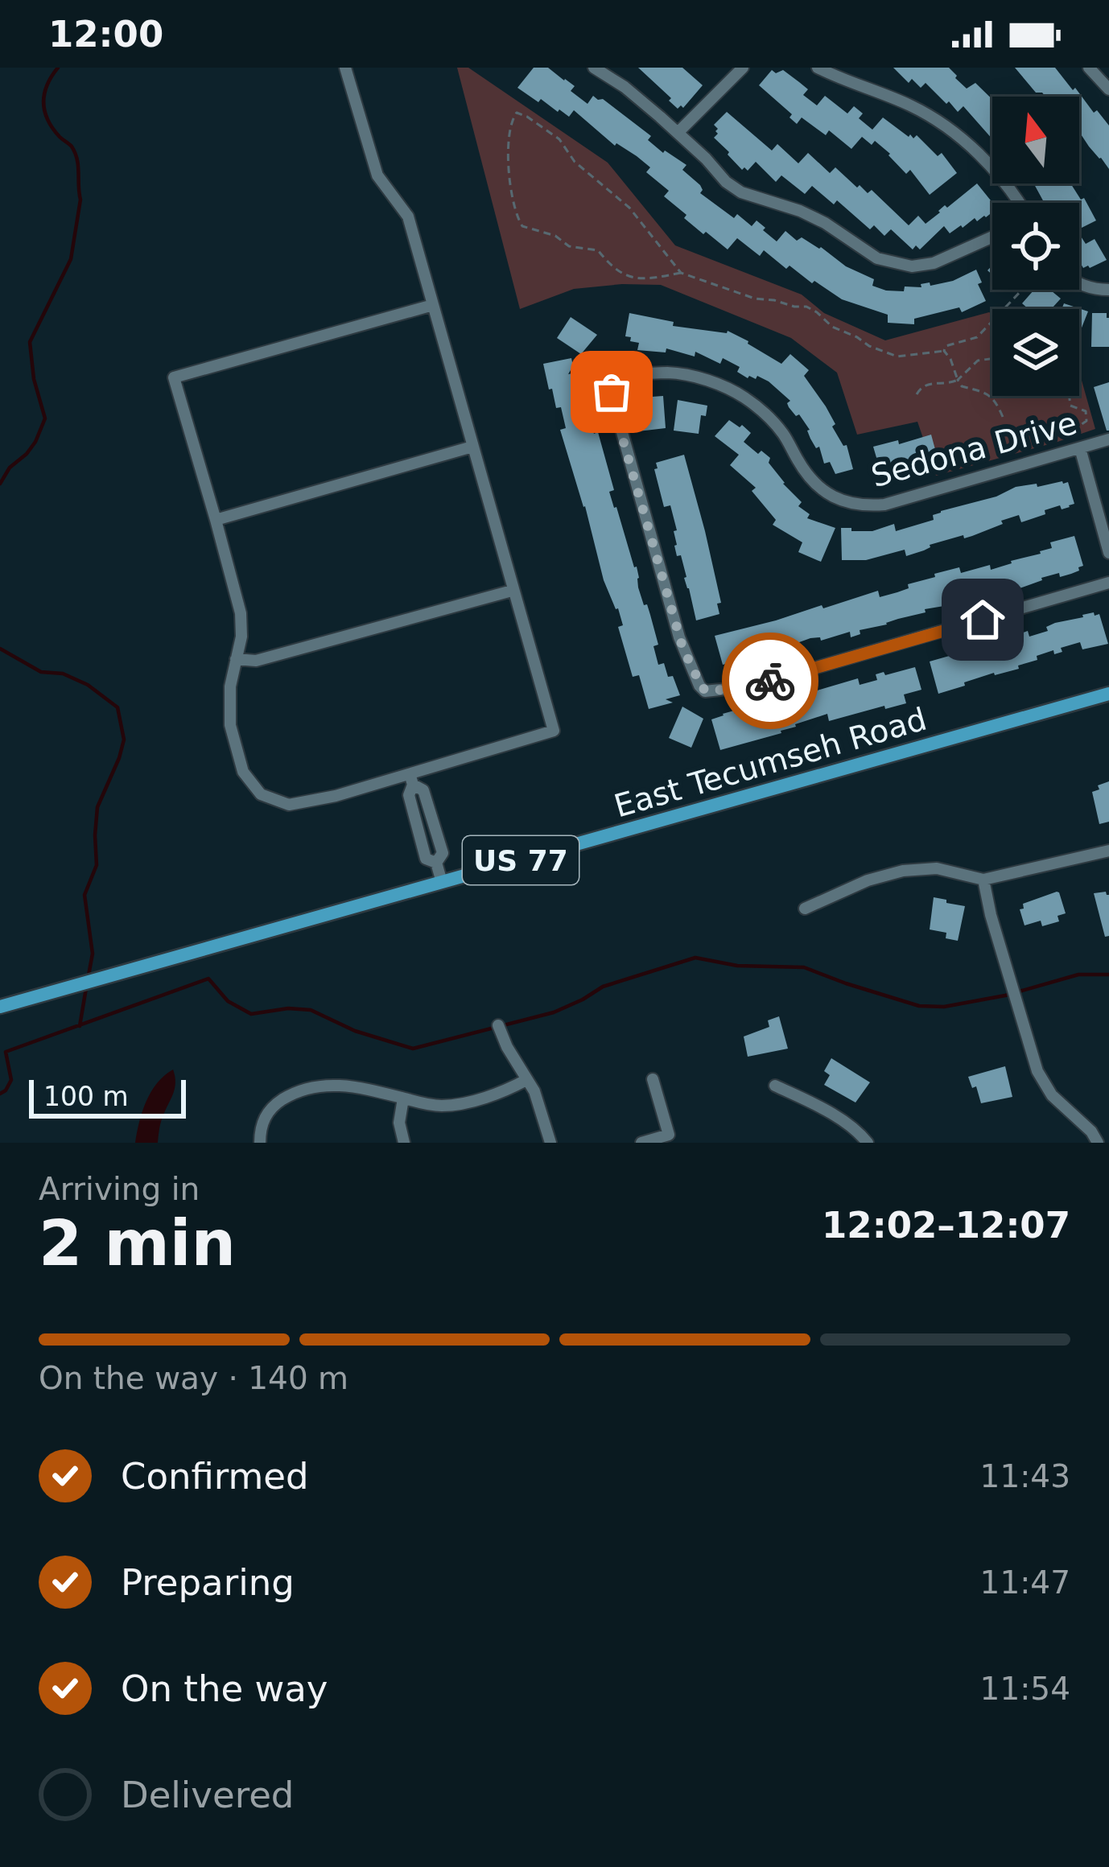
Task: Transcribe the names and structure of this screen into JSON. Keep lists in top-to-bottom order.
{
  "streets": {
    "main road": ["East Tecumseh Road", "US 77"],
    "street": ["Sedona Drive"]
  },
  "scale_bar": "100 m",
  "north": "top",
  "page": {
    "status": "12:00",
    "scale": "100 m",
    "heading": ["2 min", "Arriving in", "12:02–12:07"],
    "bar": "On the way · 140 m",
    "list": [
      ["Confirmed", "11:43"],
      ["Preparing", "11:47"],
      ["On the way", "11:54"],
      "Delivered"
    ]
  }
}
